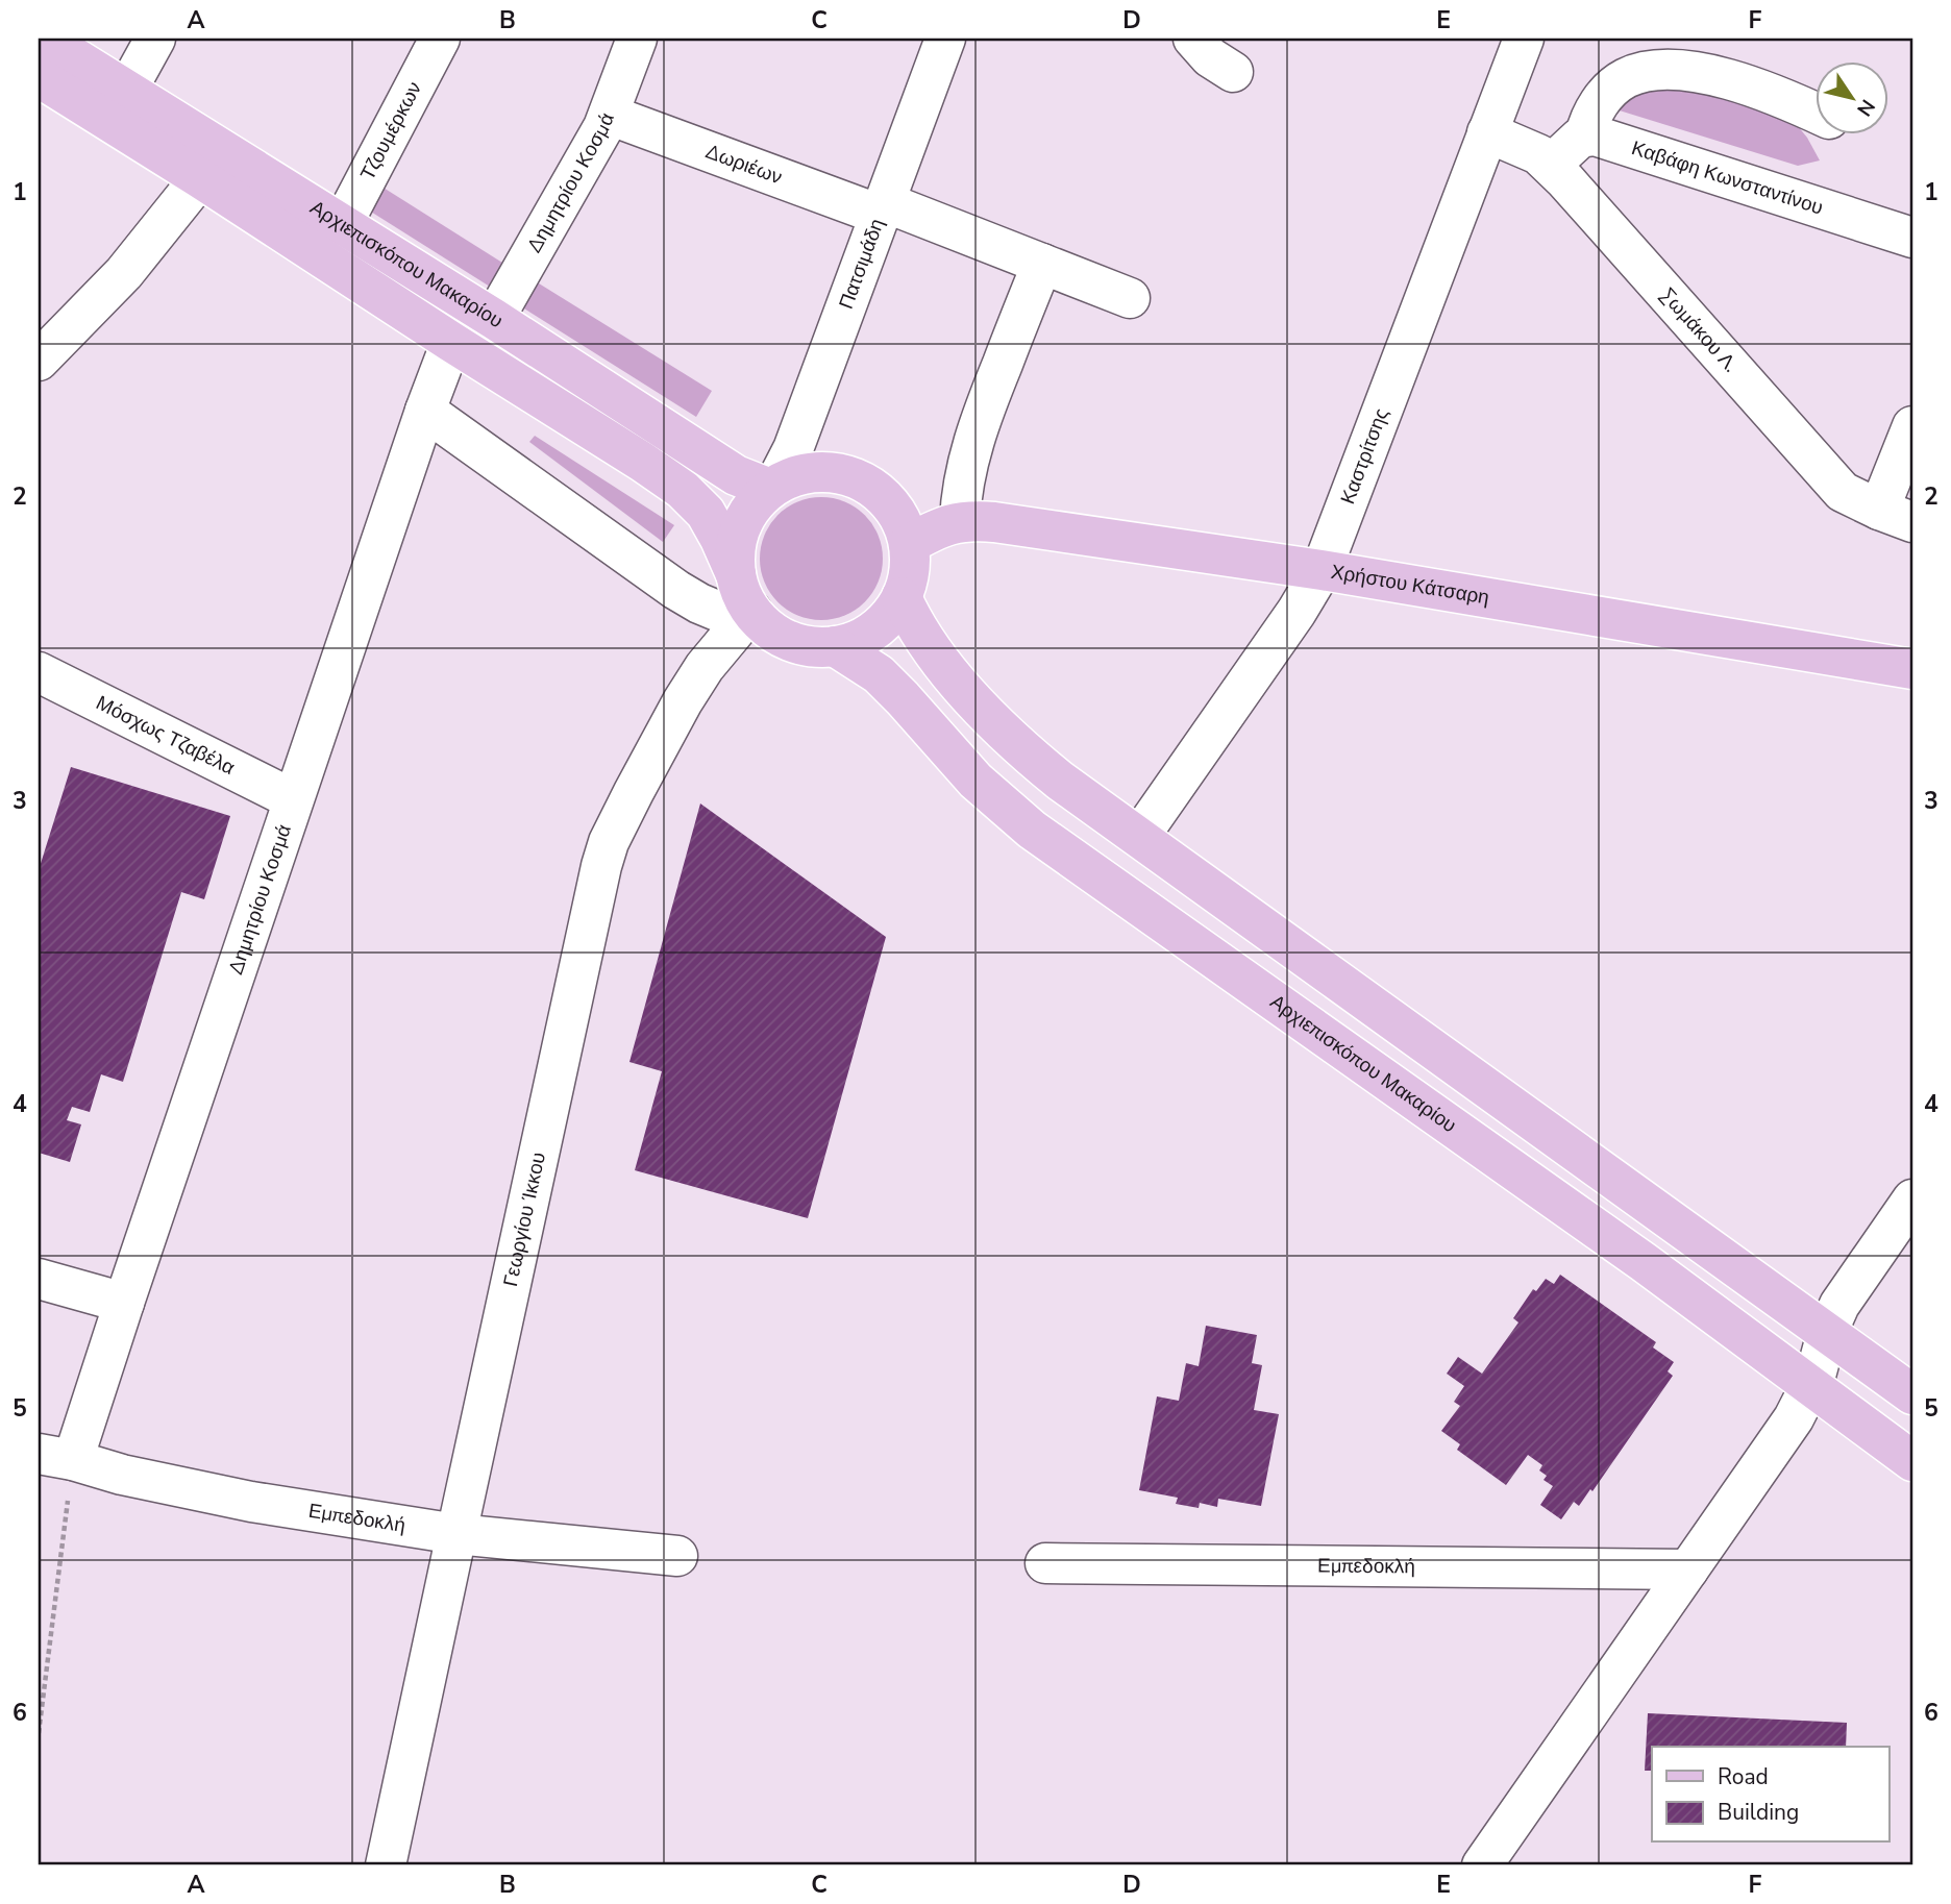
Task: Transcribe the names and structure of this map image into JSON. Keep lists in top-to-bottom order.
{
  "streets": {
    "main road": ["Αρχιεπισκόπου Μακαρίου", "Χρήστου Κάτσαρη"],
    "street": [
      "Τζουμέρκων",
      "Δωριέων",
      "Καβάφη Κωνσταντίνου",
      "Δημητρίου Κοσμά",
      "Πατσιμάδη",
      "Σωμάκου Λ.",
      "Καστρίτσης",
      "Μόσχως Τζαβέλα",
      "Γεωργίου Ίκκου",
      "Εμπεδοκλή"
    ]
  },
  "crossings": [
    ["Τζουμέρκων", "Αρχιεπισκόπου Μακαρίου"],
    ["Δωριέων", "Δημητρίου Κοσμά"],
    ["Δωριέων", "Πατσιμάδη"],
    ["Δημητρίου Κοσμά", "Αρχιεπισκόπου Μακαρίου"],
    ["Δημητρίου Κοσμά", "Μόσχως Τζαβέλα"],
    ["Δημητρίου Κοσμά", "Εμπεδοκλή"],
    ["Πατσιμάδη", "Αρχιεπισκόπου Μακαρίου"],
    ["Πατσιμάδη", "Χρήστου Κάτσαρη"],
    ["Πατσιμάδη", "Γεωργίου Ίκκου"],
    ["Αρχιεπισκόπου Μακαρίου", "Χρήστου Κάτσαρη"],
    ["Αρχιεπισκόπου Μακαρίου", "Γεωργίου Ίκκου"],
    ["Σωμάκου Λ.", "Καστρίτσης"],
    ["Καστρίτσης", "Χρήστου Κάτσαρη"],
    ["Χρήστου Κάτσαρη", "Γεωργίου Ίκκου"],
    ["Γεωργίου Ίκκου", "Εμπεδοκλή"]
  ],
  "legend": ["Road", "Building"],
  "north": "bottom right",
  "grid": {
    "columns": [
      "A",
      "B",
      "C",
      "D",
      "E",
      "F"
    ],
    "rows": [
      "1",
      "2",
      "3",
      "4",
      "5",
      "6"
    ]
  }
}
